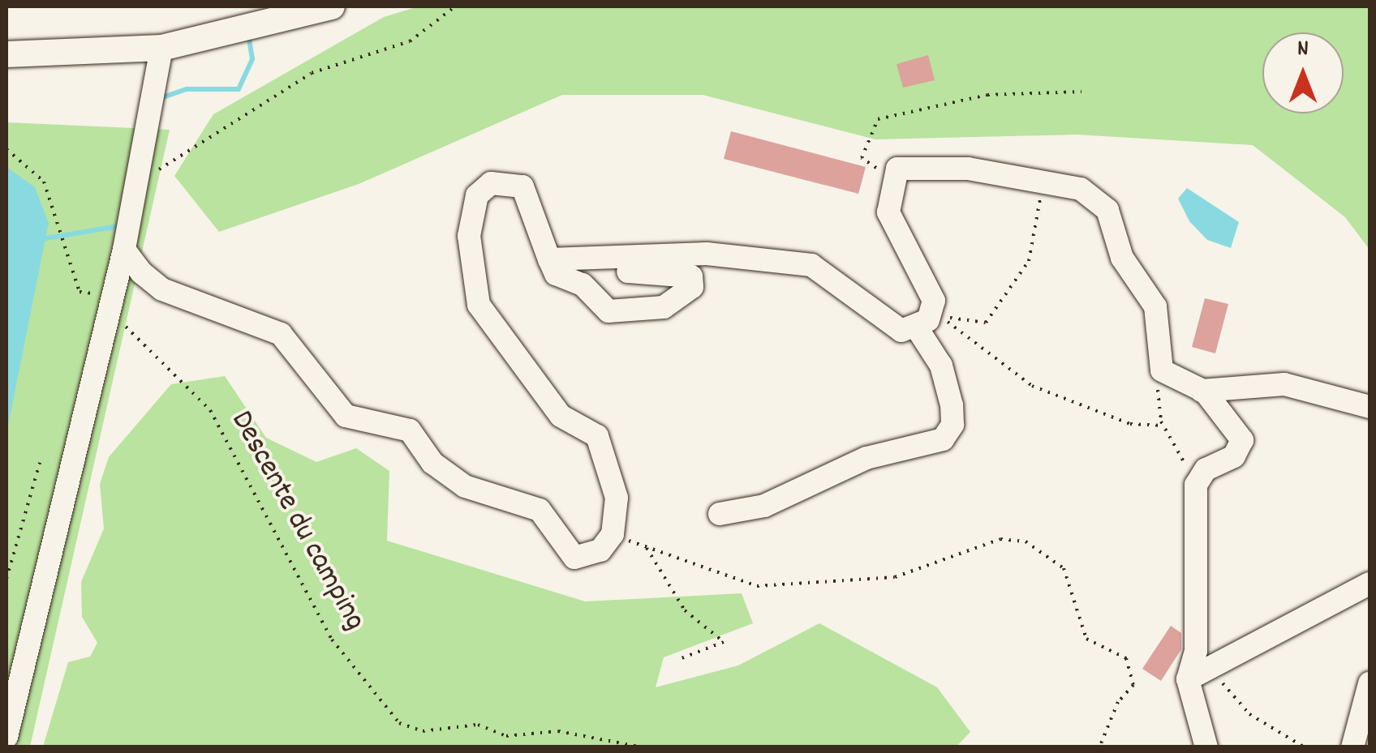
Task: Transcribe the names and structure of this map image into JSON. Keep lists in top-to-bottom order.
{
  "streets": {
    "path": ["Descente du camping"]
  },
  "north": "top"
}
